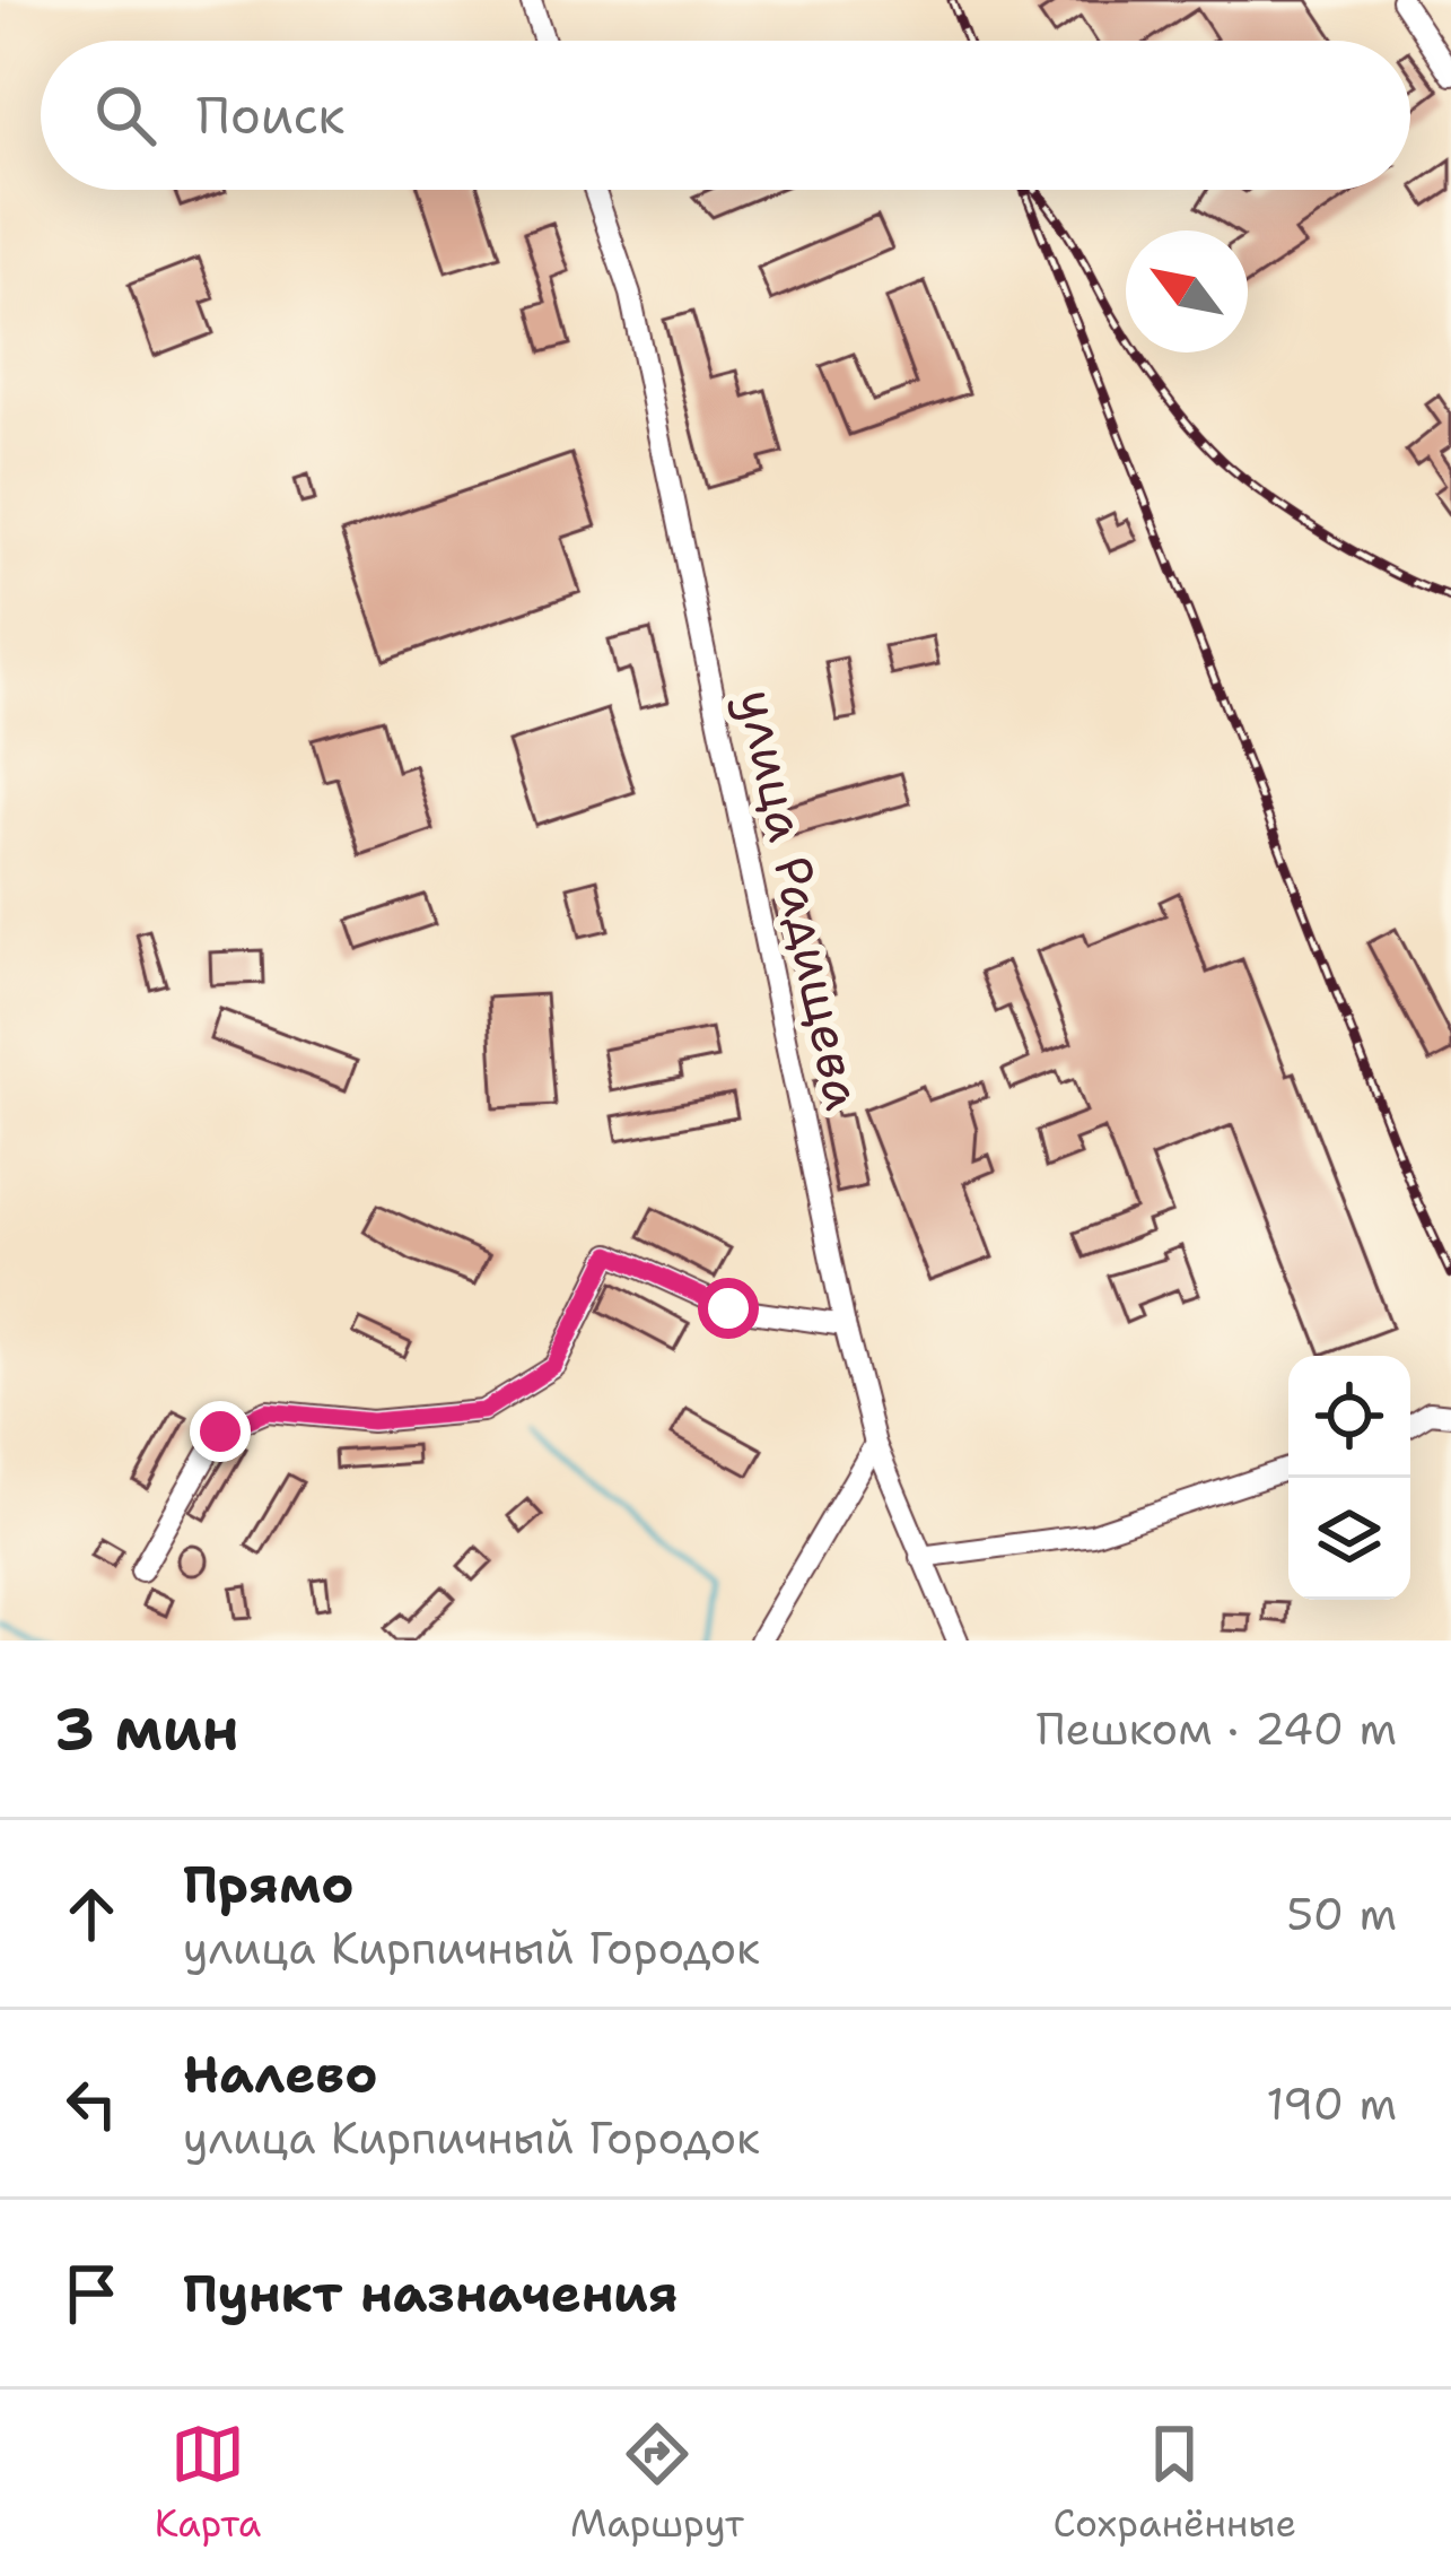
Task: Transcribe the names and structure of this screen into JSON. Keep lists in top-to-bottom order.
{
  "streets": {
    "street": ["улица Радищева"]
  },
  "north": "top left",
  "page": {
    "search": "Поиск",
    "heading": ["3 мин", "Пешком · 240 m"],
    "list": [
      ["Прямо", "улица Кирпичный Городок", "50 m"],
      ["Налево", "улица Кирпичный Городок", "190 m"],
      "Пункт назначения"
    ],
    "nav": ["Карта", "Маршрут", "Сохранённые"]
  }
}
